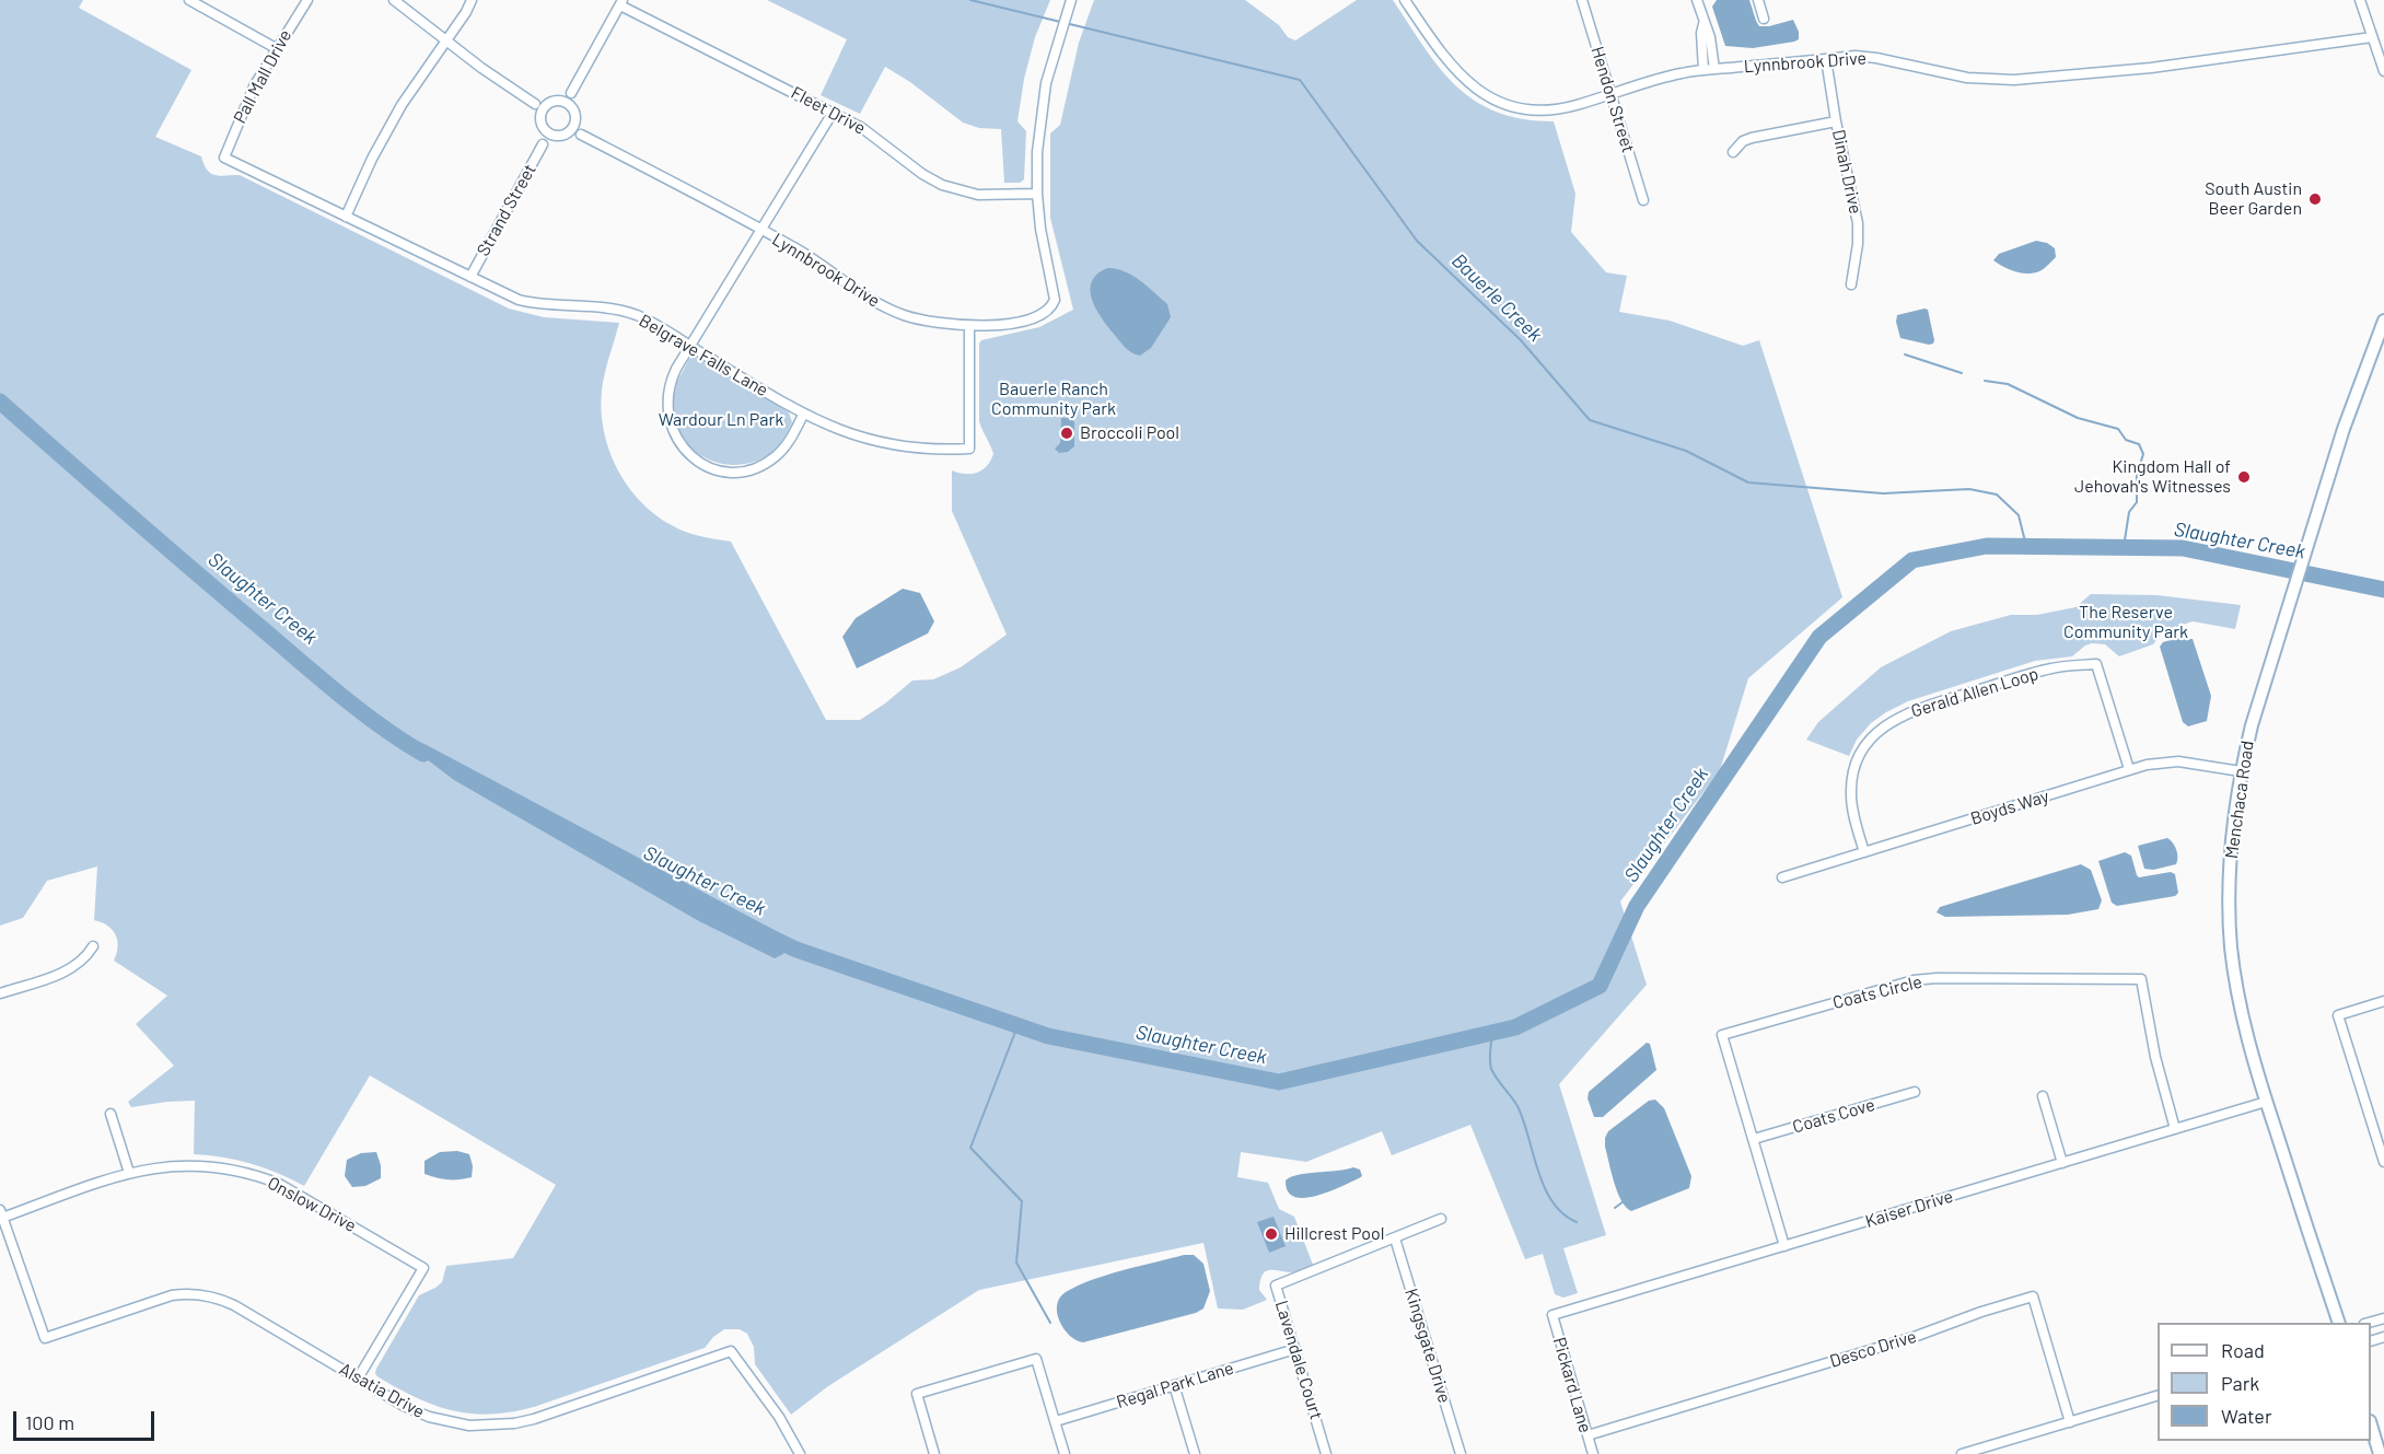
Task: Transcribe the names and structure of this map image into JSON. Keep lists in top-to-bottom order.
{
  "streets": {
    "main road": ["Menchaca Road"],
    "street": [
      "Lynnbrook Drive",
      "Pall Mall Drive",
      "Hendon Street",
      "Fleet Drive",
      "Dinah Drive",
      "Strand Street",
      "Belgrave Falls Lane",
      "Gerald Allen Loop",
      "Boyds Way",
      "Coats Circle",
      "Coats Cove",
      "Onslow Drive",
      "Kaiser Drive",
      "Kingsgate Drive",
      "Desco Drive",
      "Lavendale Court",
      "Regal Park Lane",
      "Pickard Lane",
      "Alsatia Drive"
    ]
  },
  "crossings": [
    ["Lynnbrook Drive", "Hendon Street"],
    ["Lynnbrook Drive", "Fleet Drive"],
    ["Lynnbrook Drive", "Dinah Drive"],
    ["Lynnbrook Drive", "Strand Street"],
    ["Lynnbrook Drive", "Belgrave Falls Lane"],
    ["Pall Mall Drive", "Belgrave Falls Lane"],
    ["Strand Street", "Belgrave Falls Lane"],
    ["Gerald Allen Loop", "Boyds Way"],
    ["Menchaca Road", "Boyds Way"],
    ["Menchaca Road", "Kaiser Drive"],
    ["Coats Circle", "Coats Cove"],
    ["Coats Circle", "Kaiser Drive"],
    ["Onslow Drive", "Alsatia Drive"],
    ["Kaiser Drive", "Pickard Lane"],
    ["Kingsgate Drive", "Lavendale Court"],
    ["Desco Drive", "Pickard Lane"],
    ["Lavendale Court", "Regal Park Lane"]
  ],
  "water": ["Bauerle Creek", "Slaughter Creek"],
  "parks": ["Bauerle Ranch Community Park", "Wardour Ln Park", "The Reserve Community Park"],
  "places": [
    "South Austin Beer Garden",
    "Broccoli Pool",
    "Kingdom Hall of Jehovah's Witnesses",
    "Hillcrest Pool"
  ],
  "legend": ["Road", "Park", "Water"],
  "scale_bar": "100 m"
}
